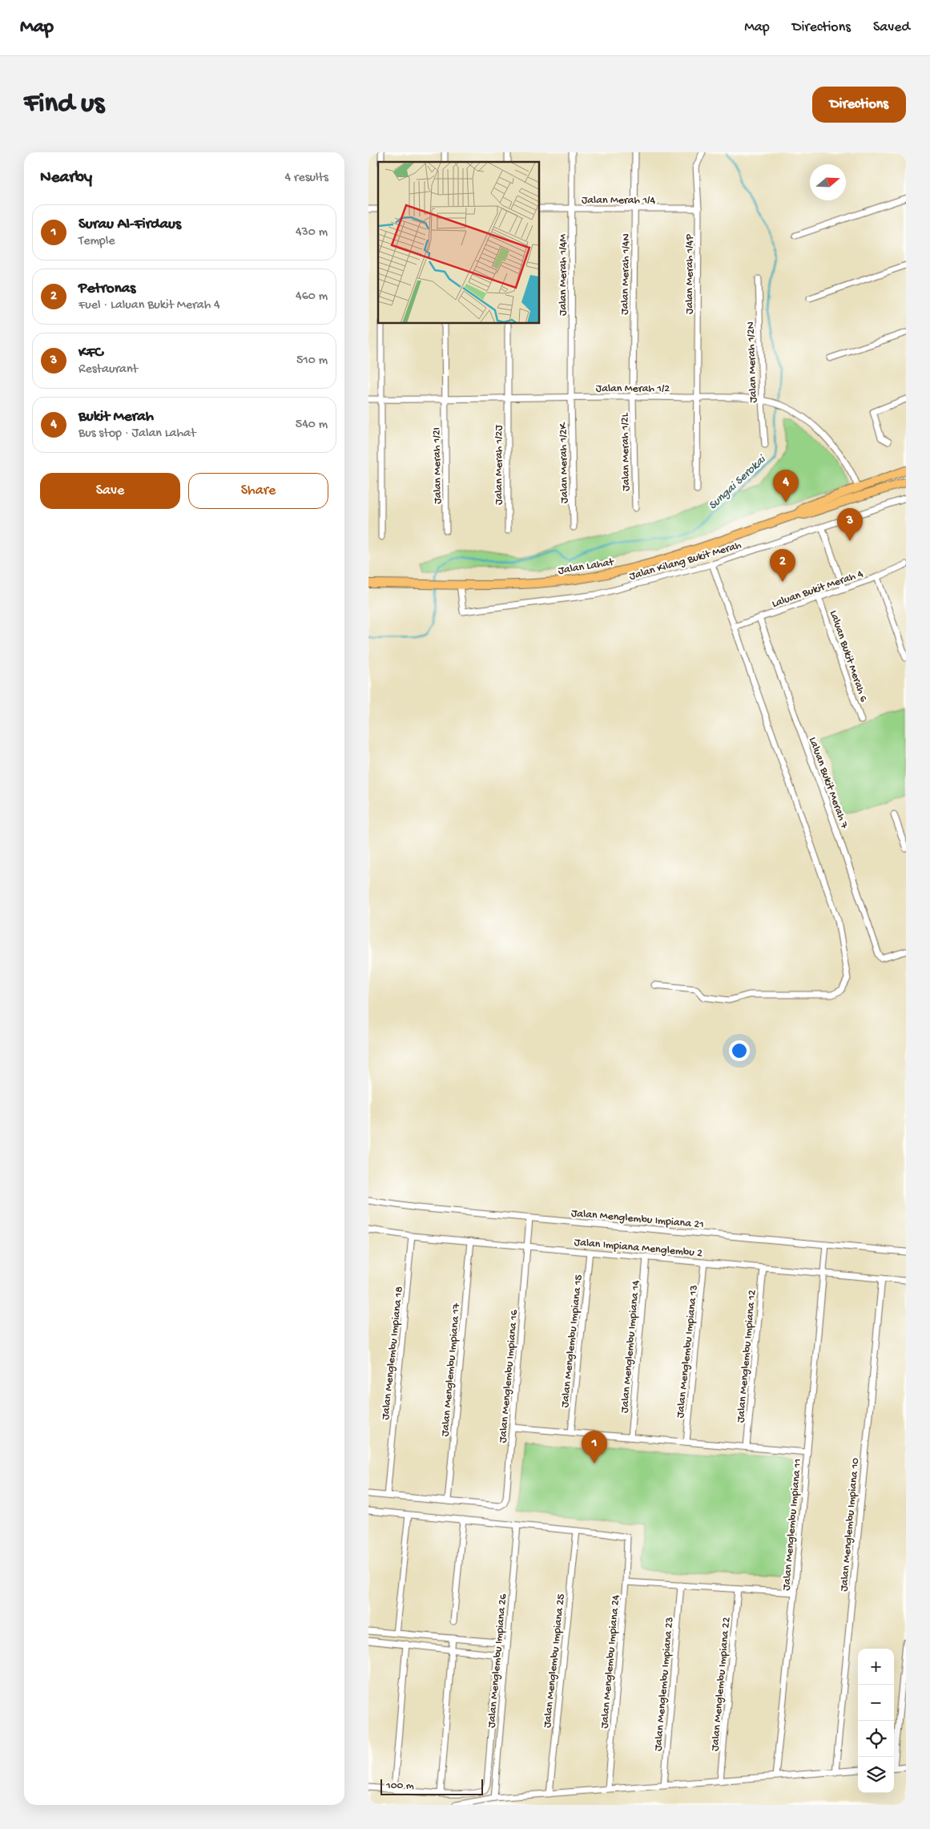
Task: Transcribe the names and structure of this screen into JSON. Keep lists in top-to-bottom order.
{
  "streets": {
    "main road": ["Jalan Lahat"],
    "street": [
      "Jalan Merah 1/4",
      "Jalan Merah 1/4N",
      "Jalan Merah 1/4P",
      "Jalan Merah 1/4M",
      "Jalan Merah 1/2N",
      "Jalan Merah 1/2",
      "Jalan Merah 1/2L",
      "Jalan Merah 1/2K",
      "Jalan Merah 1/2J",
      "Jalan Merah 1/2I",
      "Jalan Kilang Bukit Merah",
      "Laluan Bukit Merah 4",
      "Laluan Bukit Merah 6",
      "Laluan Bukit Merah 7",
      "Jalan Menglembu Impiana 21",
      "Jalan Impiana Menglembu 2",
      "Jalan Menglembu Impiana 15",
      "Jalan Menglembu Impiana 14",
      "Jalan Menglembu Impiana 13",
      "Jalan Menglembu Impiana 18",
      "Jalan Menglembu Impiana 12",
      "Jalan Menglembu Impiana 17",
      "Jalan Menglembu Impiana 16",
      "Jalan Menglembu Impiana 11",
      "Jalan Menglembu Impiana 10",
      "Jalan Menglembu Impiana 26",
      "Jalan Menglembu Impiana 25",
      "Jalan Menglembu Impiana 24",
      "Jalan Menglembu Impiana 23",
      "Jalan Menglembu Impiana 22"
    ]
  },
  "crossings": [
    ["Jalan Merah 1/4", "Jalan Merah 1/4N"],
    ["Jalan Merah 1/4", "Jalan Merah 1/4P"],
    ["Jalan Merah 1/4", "Jalan Merah 1/4M"],
    ["Jalan Merah 1/4N", "Jalan Merah 1/2"],
    ["Jalan Merah 1/4N", "Jalan Merah 1/2L"],
    ["Jalan Merah 1/4P", "Jalan Merah 1/2"],
    ["Jalan Merah 1/4M", "Jalan Merah 1/2"],
    ["Jalan Merah 1/4M", "Jalan Merah 1/2K"],
    ["Jalan Merah 1/2N", "Jalan Merah 1/2"],
    ["Jalan Merah 1/2", "Jalan Merah 1/2L"],
    ["Jalan Merah 1/2", "Jalan Merah 1/2K"],
    ["Jalan Merah 1/2", "Jalan Merah 1/2J"],
    ["Jalan Merah 1/2", "Jalan Merah 1/2I"],
    ["Jalan Merah 1/2", "Jalan Lahat"],
    ["Jalan Kilang Bukit Merah", "Jalan Lahat"],
    ["Laluan Bukit Merah 4", "Laluan Bukit Merah 6"],
    ["Laluan Bukit Merah 4", "Laluan Bukit Merah 7"],
    ["Jalan Menglembu Impiana 21", "Jalan Menglembu Impiana 16"],
    ["Jalan Menglembu Impiana 21", "Jalan Menglembu Impiana 11"],
    ["Jalan Impiana Menglembu 2", "Jalan Menglembu Impiana 15"],
    ["Jalan Impiana Menglembu 2", "Jalan Menglembu Impiana 14"],
    ["Jalan Impiana Menglembu 2", "Jalan Menglembu Impiana 13"],
    ["Jalan Impiana Menglembu 2", "Jalan Menglembu Impiana 18"],
    ["Jalan Impiana Menglembu 2", "Jalan Menglembu Impiana 12"],
    ["Jalan Impiana Menglembu 2", "Jalan Menglembu Impiana 17"],
    ["Jalan Impiana Menglembu 2", "Jalan Menglembu Impiana 16"],
    ["Jalan Impiana Menglembu 2", "Jalan Menglembu Impiana 11"],
    ["Jalan Impiana Menglembu 2", "Jalan Menglembu Impiana 10"],
    ["Jalan Menglembu Impiana 17", "Jalan Menglembu Impiana 16"],
    ["Jalan Menglembu Impiana 25", "Jalan Menglembu Impiana 24"]
  ],
  "water": ["Sungai Serokai"],
  "scale_bar": "100 m",
  "north": "right",
  "page": {
    "header": "Map",
    "nav": ["Map", "Directions", "Saved"],
    "buttons": [
      "Directions",
      ["Save", "Share"]
    ],
    "title": "Find us",
    "heading": ["Nearby", "4 results"],
    "list": [
      {
        "mark": "1",
        "name": "Surau Al-Firdaus",
        "note": "Temple",
        "value": "430 m"
      },
      {
        "mark": "2",
        "name": "Petronas",
        "note": "Fuel · Laluan Bukit Merah 4",
        "value": "460 m"
      },
      {
        "mark": "3",
        "name": "KFC",
        "note": "Restaurant",
        "value": "510 m"
      },
      {
        "mark": "4",
        "name": "Bukit Merah",
        "note": "Bus stop · Jalan Lahat",
        "value": "540 m"
      }
    ],
    "pins": [
      "4",
      "3",
      "2",
      "1"
    ],
    "map_buttons": ["+", "−"],
    "scale": "100 m"
  }
}
